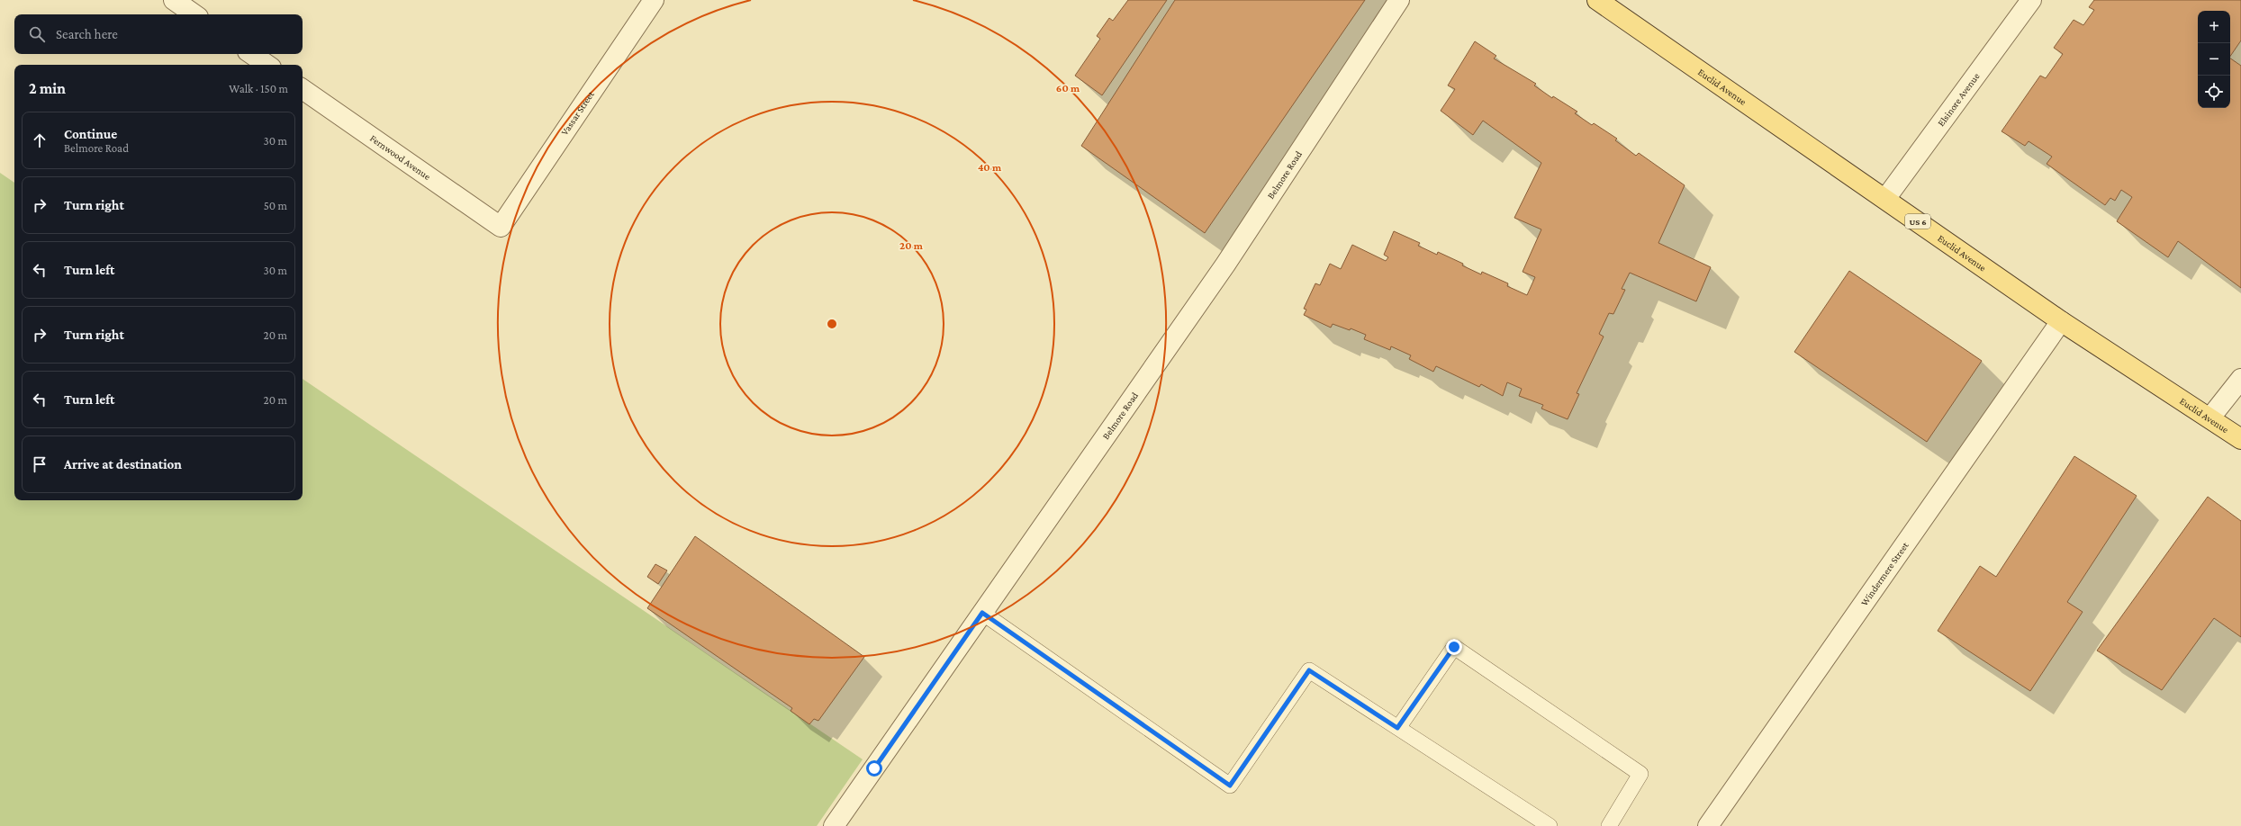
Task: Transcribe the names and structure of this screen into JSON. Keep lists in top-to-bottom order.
{
  "streets": {
    "main road": ["Euclid Avenue", "US 6"],
    "street": [
      "Elsinore Avenue",
      "Vassar Street",
      "Fernwood Avenue",
      "Belmore Road",
      "Windermere Street"
    ]
  },
  "crossings": [
    ["Euclid Avenue", "Elsinore Avenue"],
    ["Euclid Avenue", "Windermere Street"],
    ["Vassar Street", "Fernwood Avenue"]
  ],
  "page": {
    "map_buttons": ["+", "−"],
    "search": "Search here",
    "heading": ["2 min", "Walk · 150 m"],
    "list": [
      ["Continue", "Belmore Road", "30 m"],
      ["Turn right", "50 m"],
      ["Turn left", "30 m"],
      ["Turn right", "20 m"],
      ["Turn left", "20 m"],
      "Arrive at destination"
    ]
  },
  "rings": ["60 m", "40 m", "20 m"]
}
